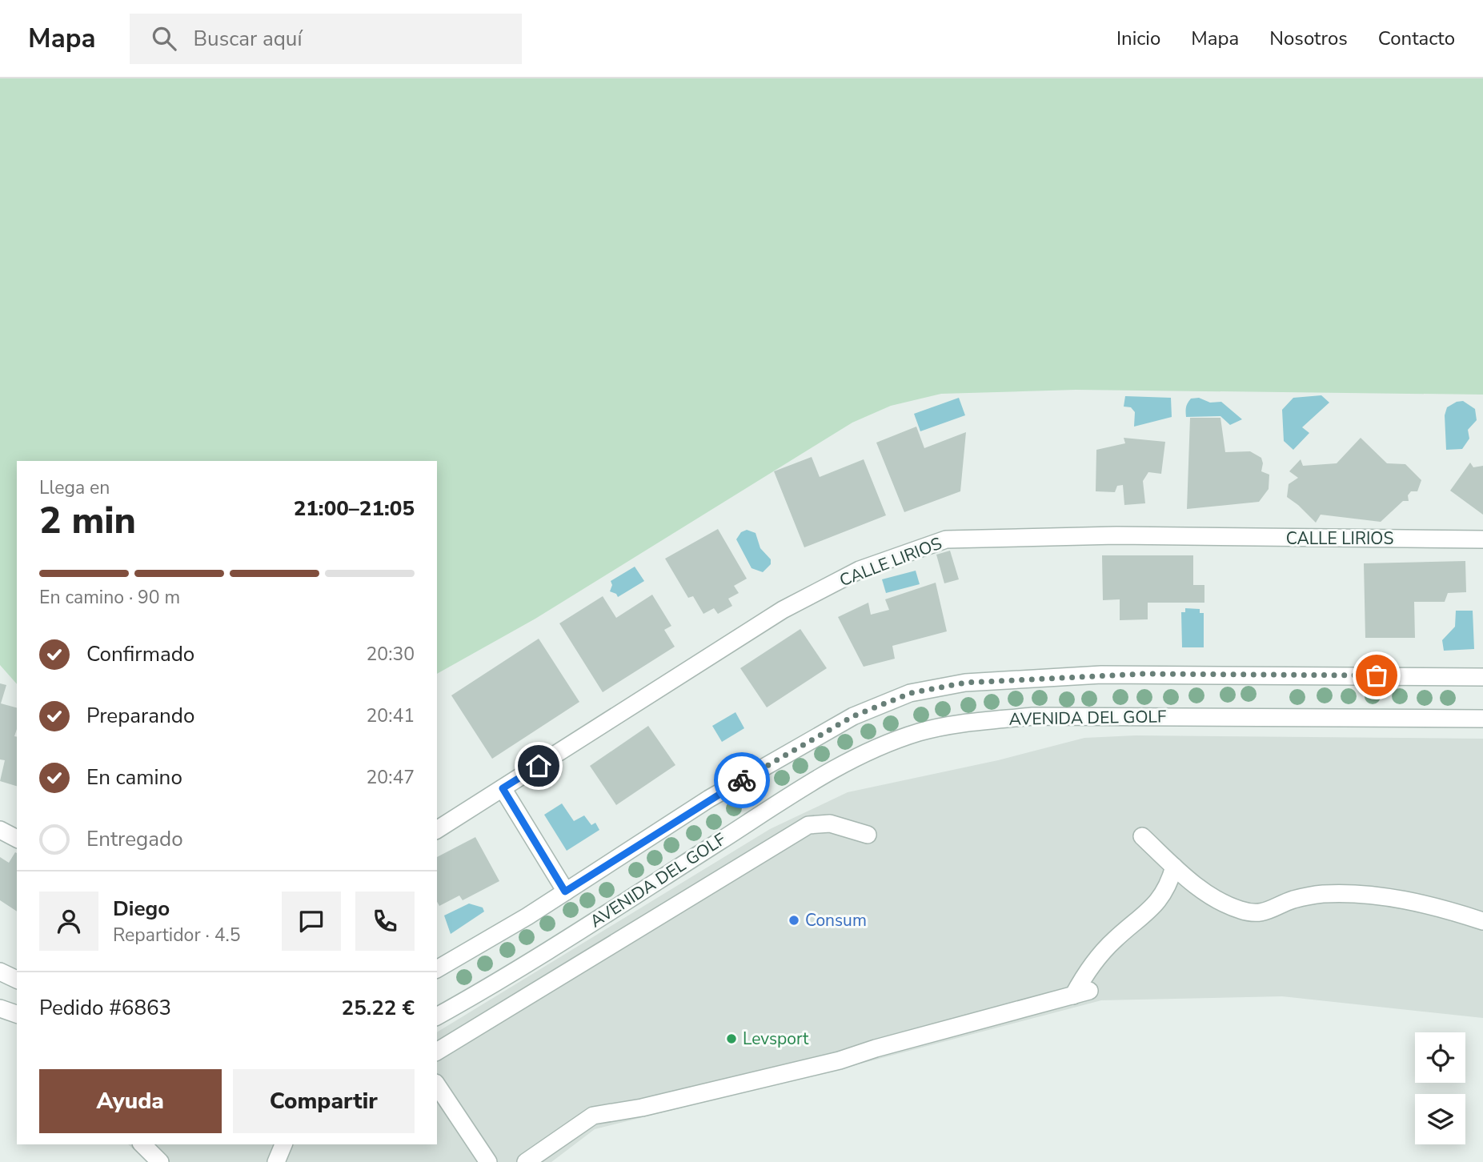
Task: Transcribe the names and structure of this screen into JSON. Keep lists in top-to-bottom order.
{
  "streets": {
    "street": ["CALLE LIRIOS", "AVENIDA DEL GOLF"]
  },
  "places": ["Consum", "Levsport"],
  "page": {
    "header": "Mapa",
    "search": "Buscar aquí",
    "nav": [
      "Inicio",
      "Mapa",
      "Nosotros",
      "Contacto"
    ],
    "heading": ["2 min", "Llega en", "21:00–21:05"],
    "panel": [
      "Diego",
      "Repartidor · 4.5",
      "Pedido #6863",
      "25.22 €"
    ],
    "bar": "En camino · 90 m",
    "list": [
      ["Confirmado", "20:30"],
      ["Preparando", "20:41"],
      ["En camino", "20:47"],
      "Entregado"
    ],
    "buttons": ["Ayuda", "Compartir"]
  }
}
